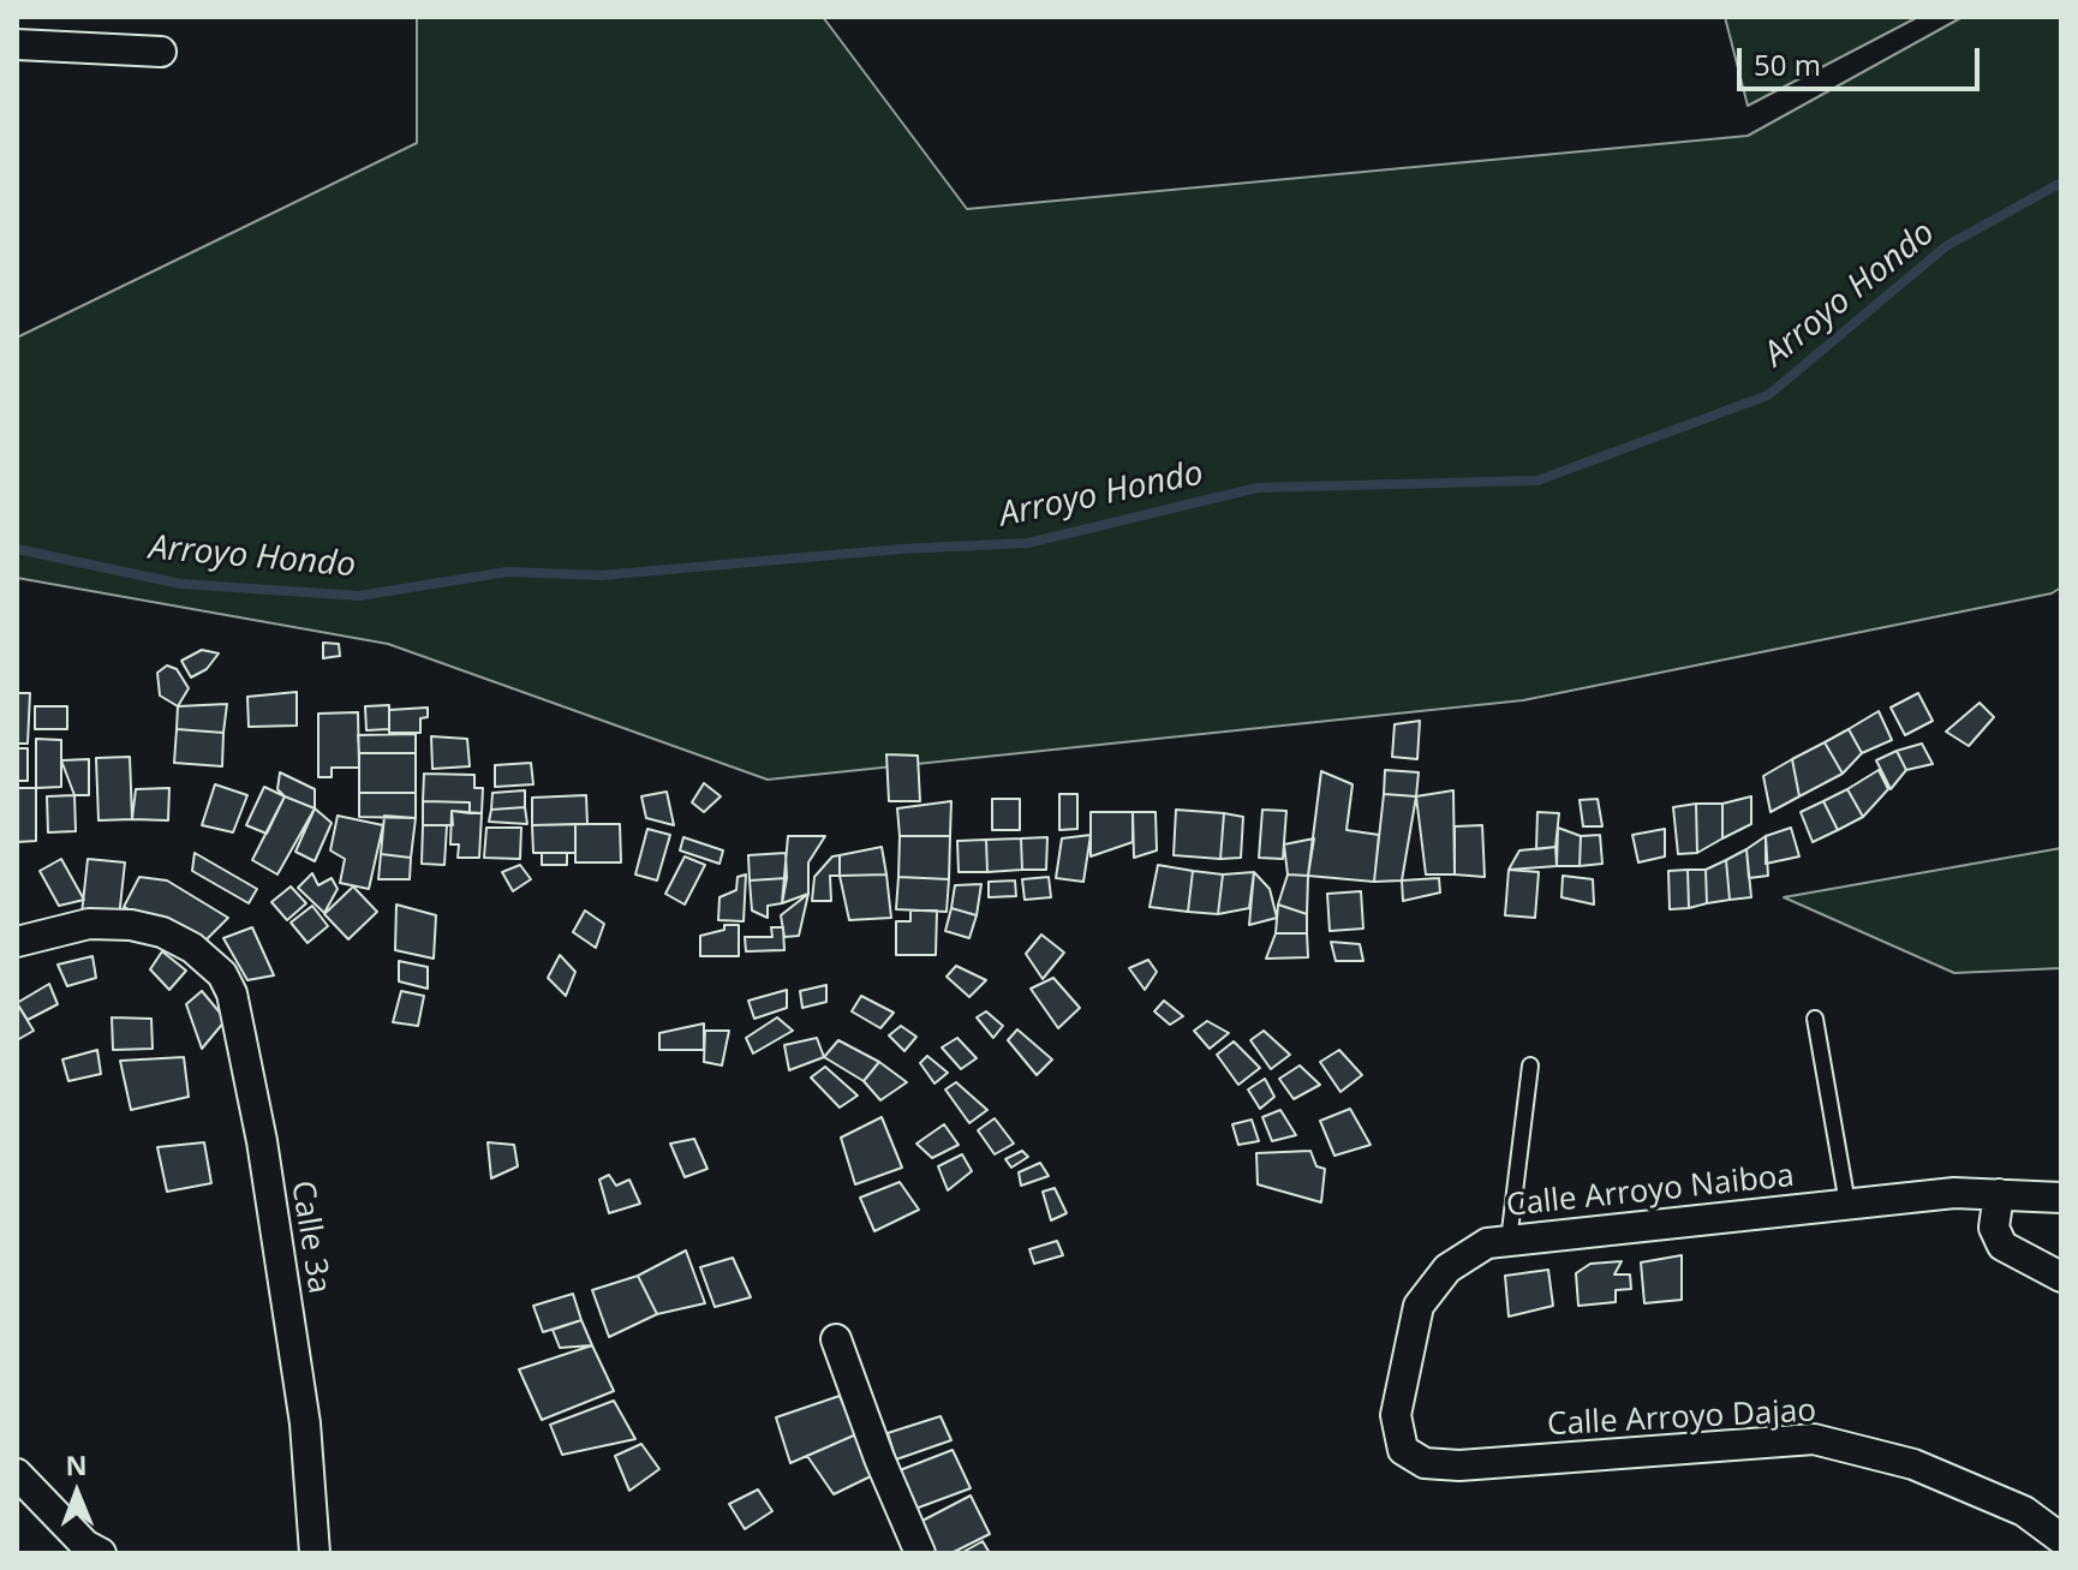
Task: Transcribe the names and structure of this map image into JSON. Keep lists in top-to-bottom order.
{
  "streets": {
    "street": ["Calle Arroyo Naiboa", "Calle 3a", "Calle Arroyo Dajao"]
  },
  "crossings": [
    ["Calle Arroyo Naiboa", "Calle Arroyo Dajao"]
  ],
  "water": ["Arroyo Hondo"],
  "scale_bar": "50 m",
  "north": "top"
}
